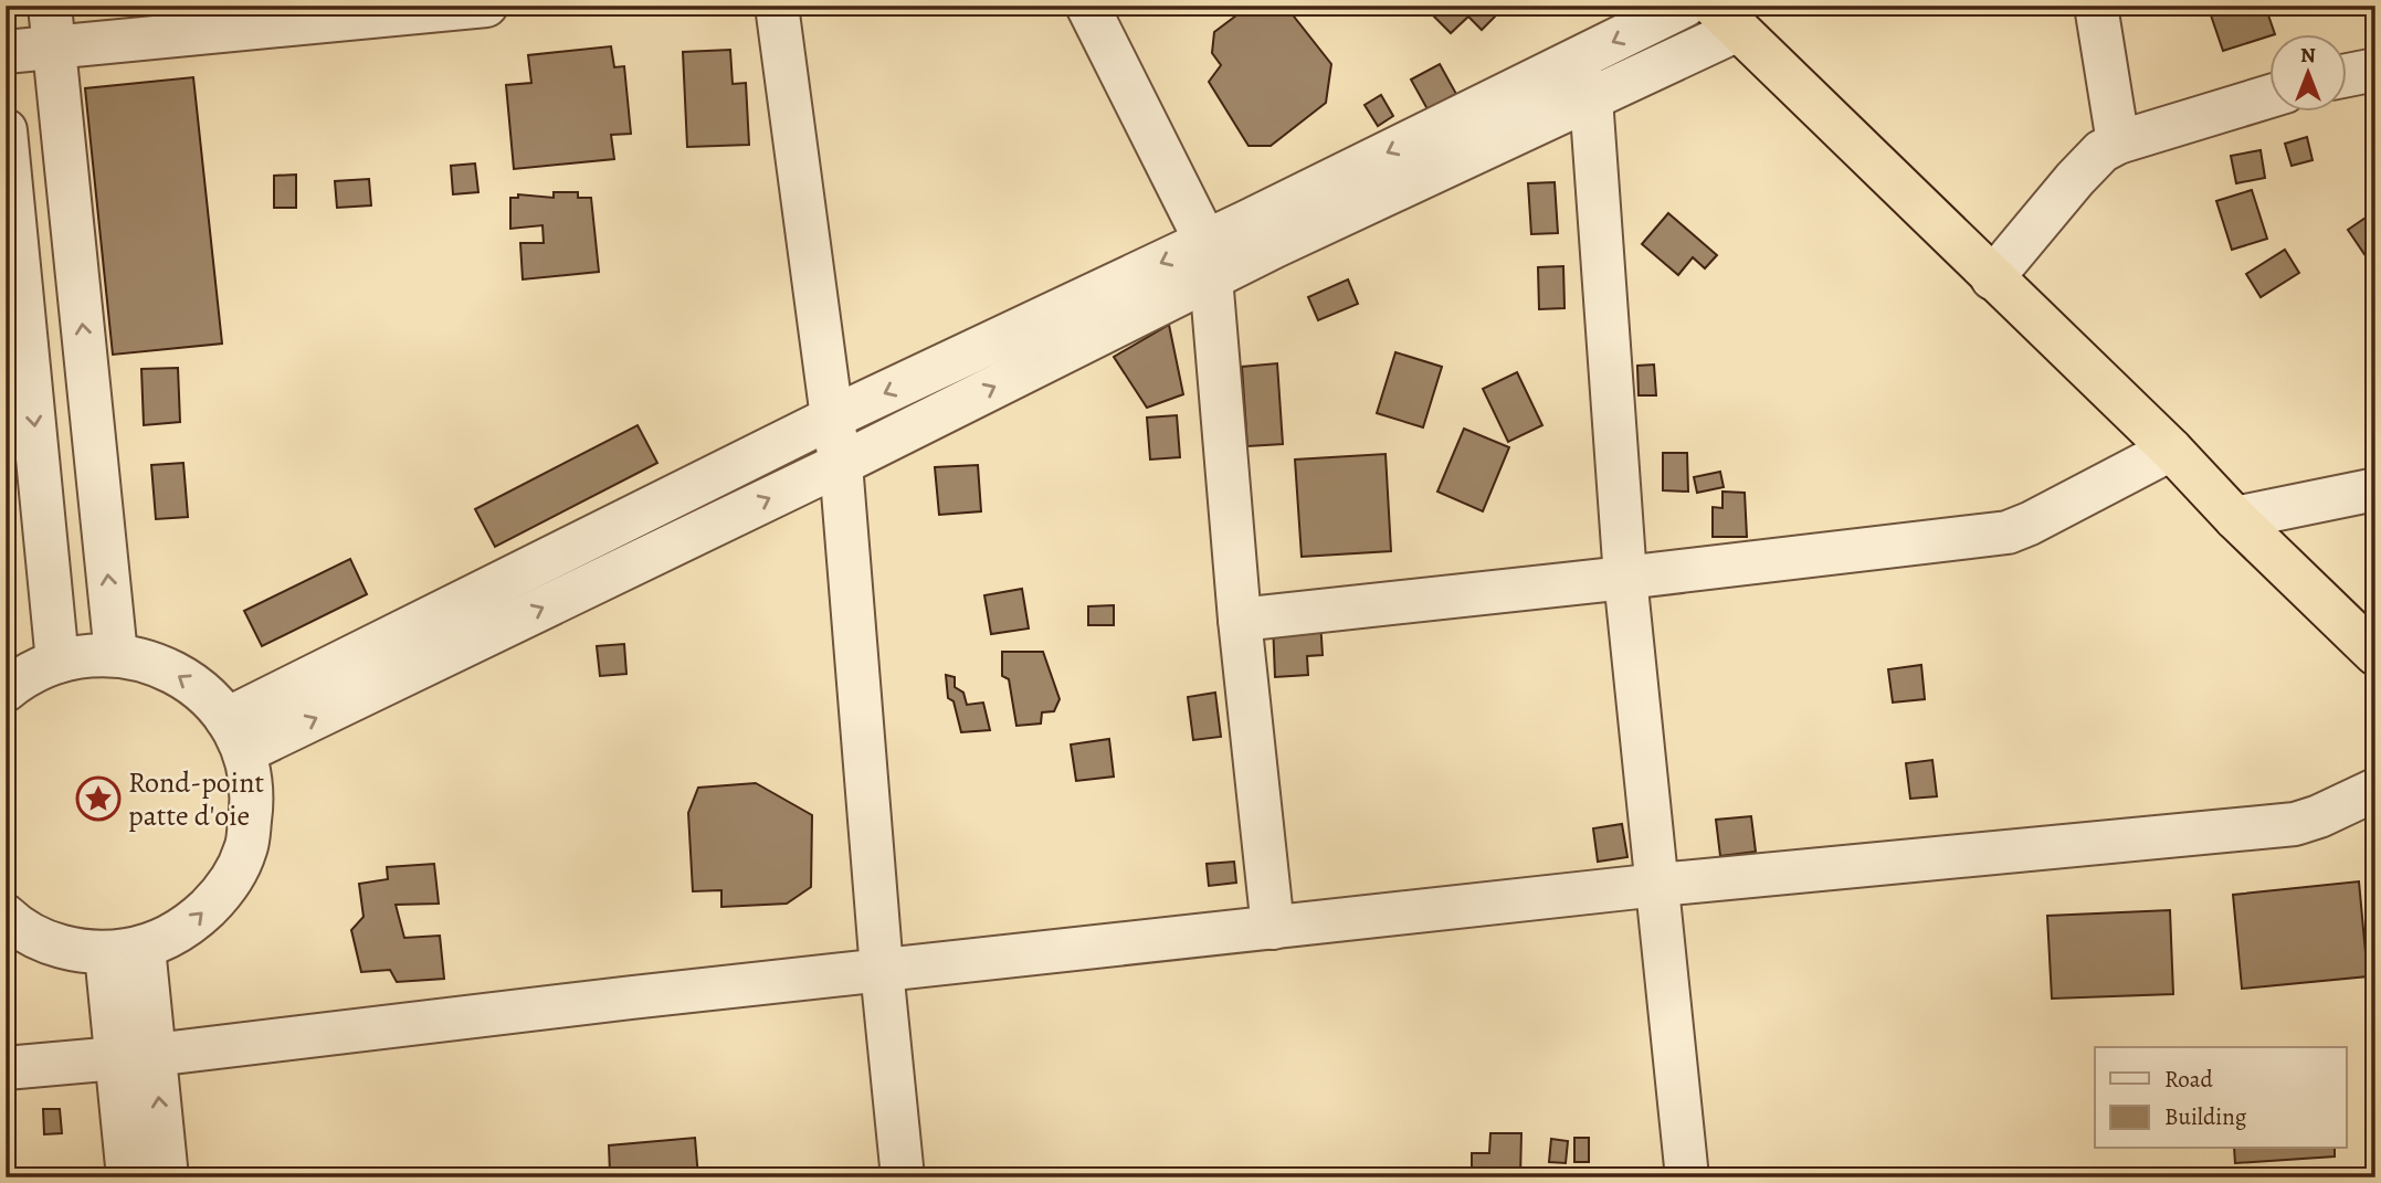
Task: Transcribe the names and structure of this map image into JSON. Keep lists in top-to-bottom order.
{
  "places": {
    "place": ["Rond-point patte d'oie"]
  },
  "legend": ["Road", "Building"],
  "north": "top"
}
